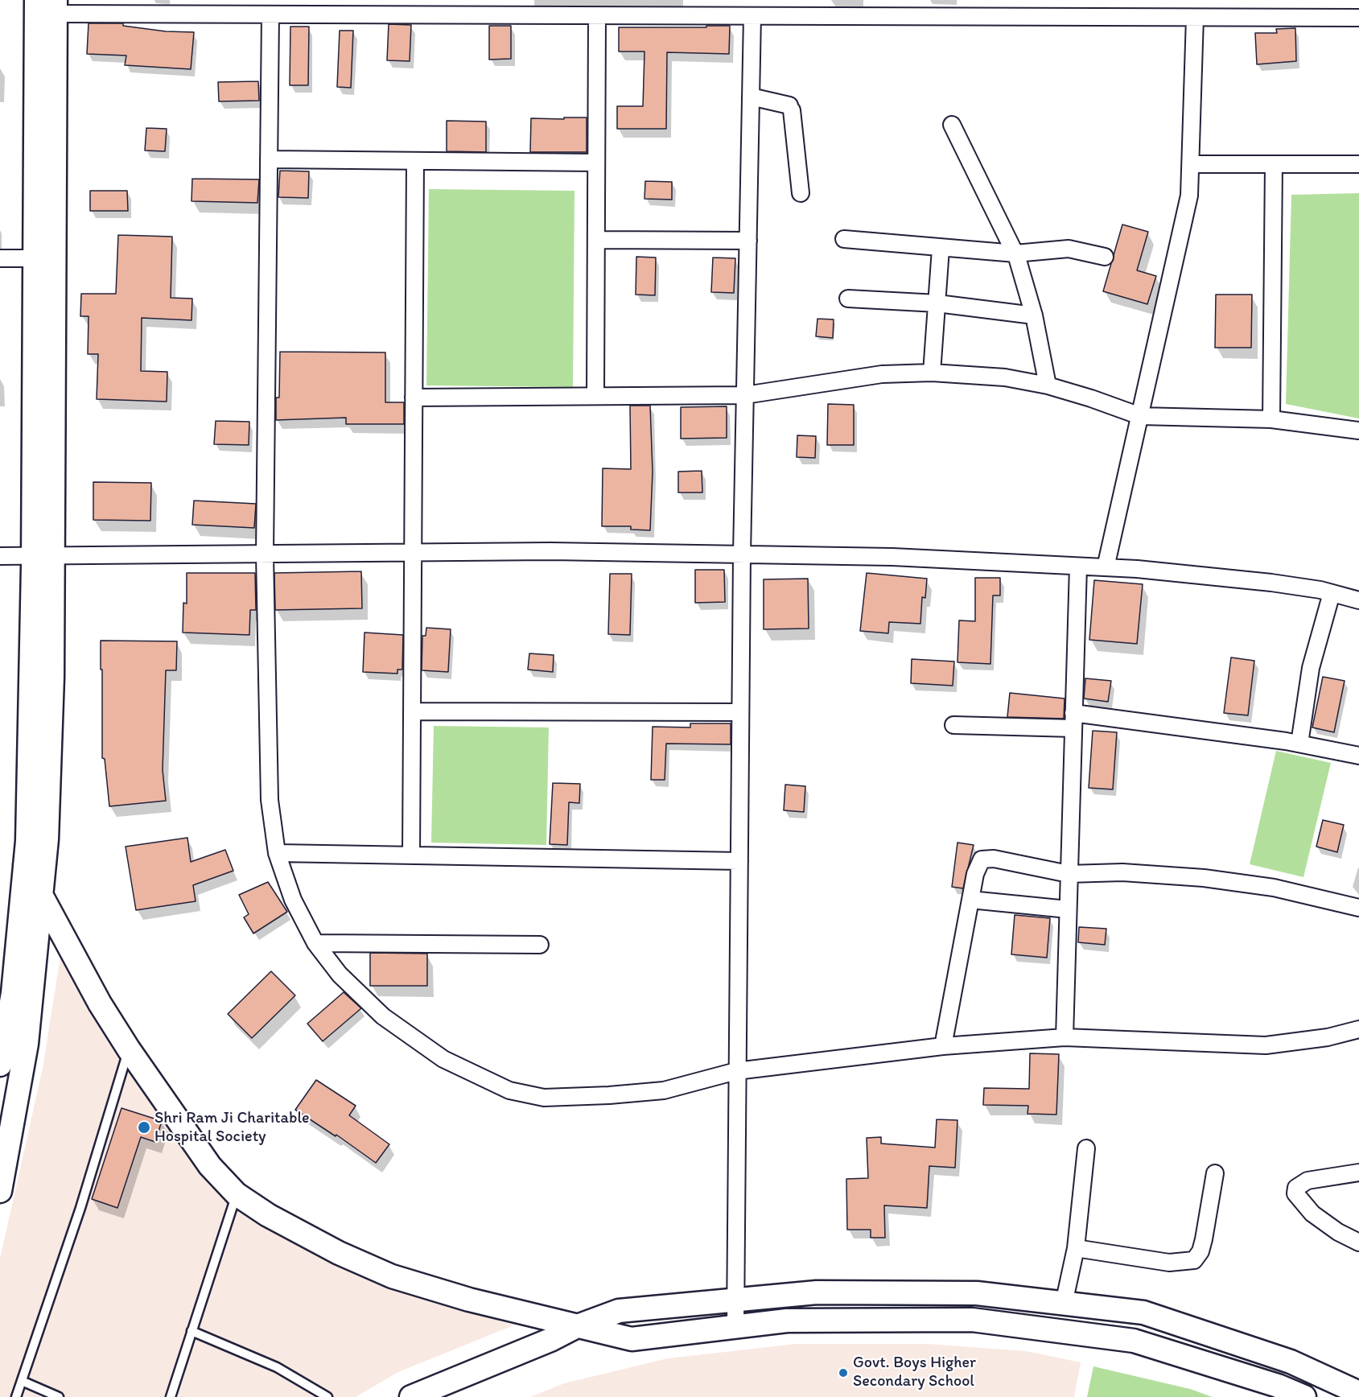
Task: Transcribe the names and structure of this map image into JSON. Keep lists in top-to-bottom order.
{
  "places": ["Shri Ram Ji Charitable Hospital Society", "Govt. Boys Higher Secondary School"]
}
